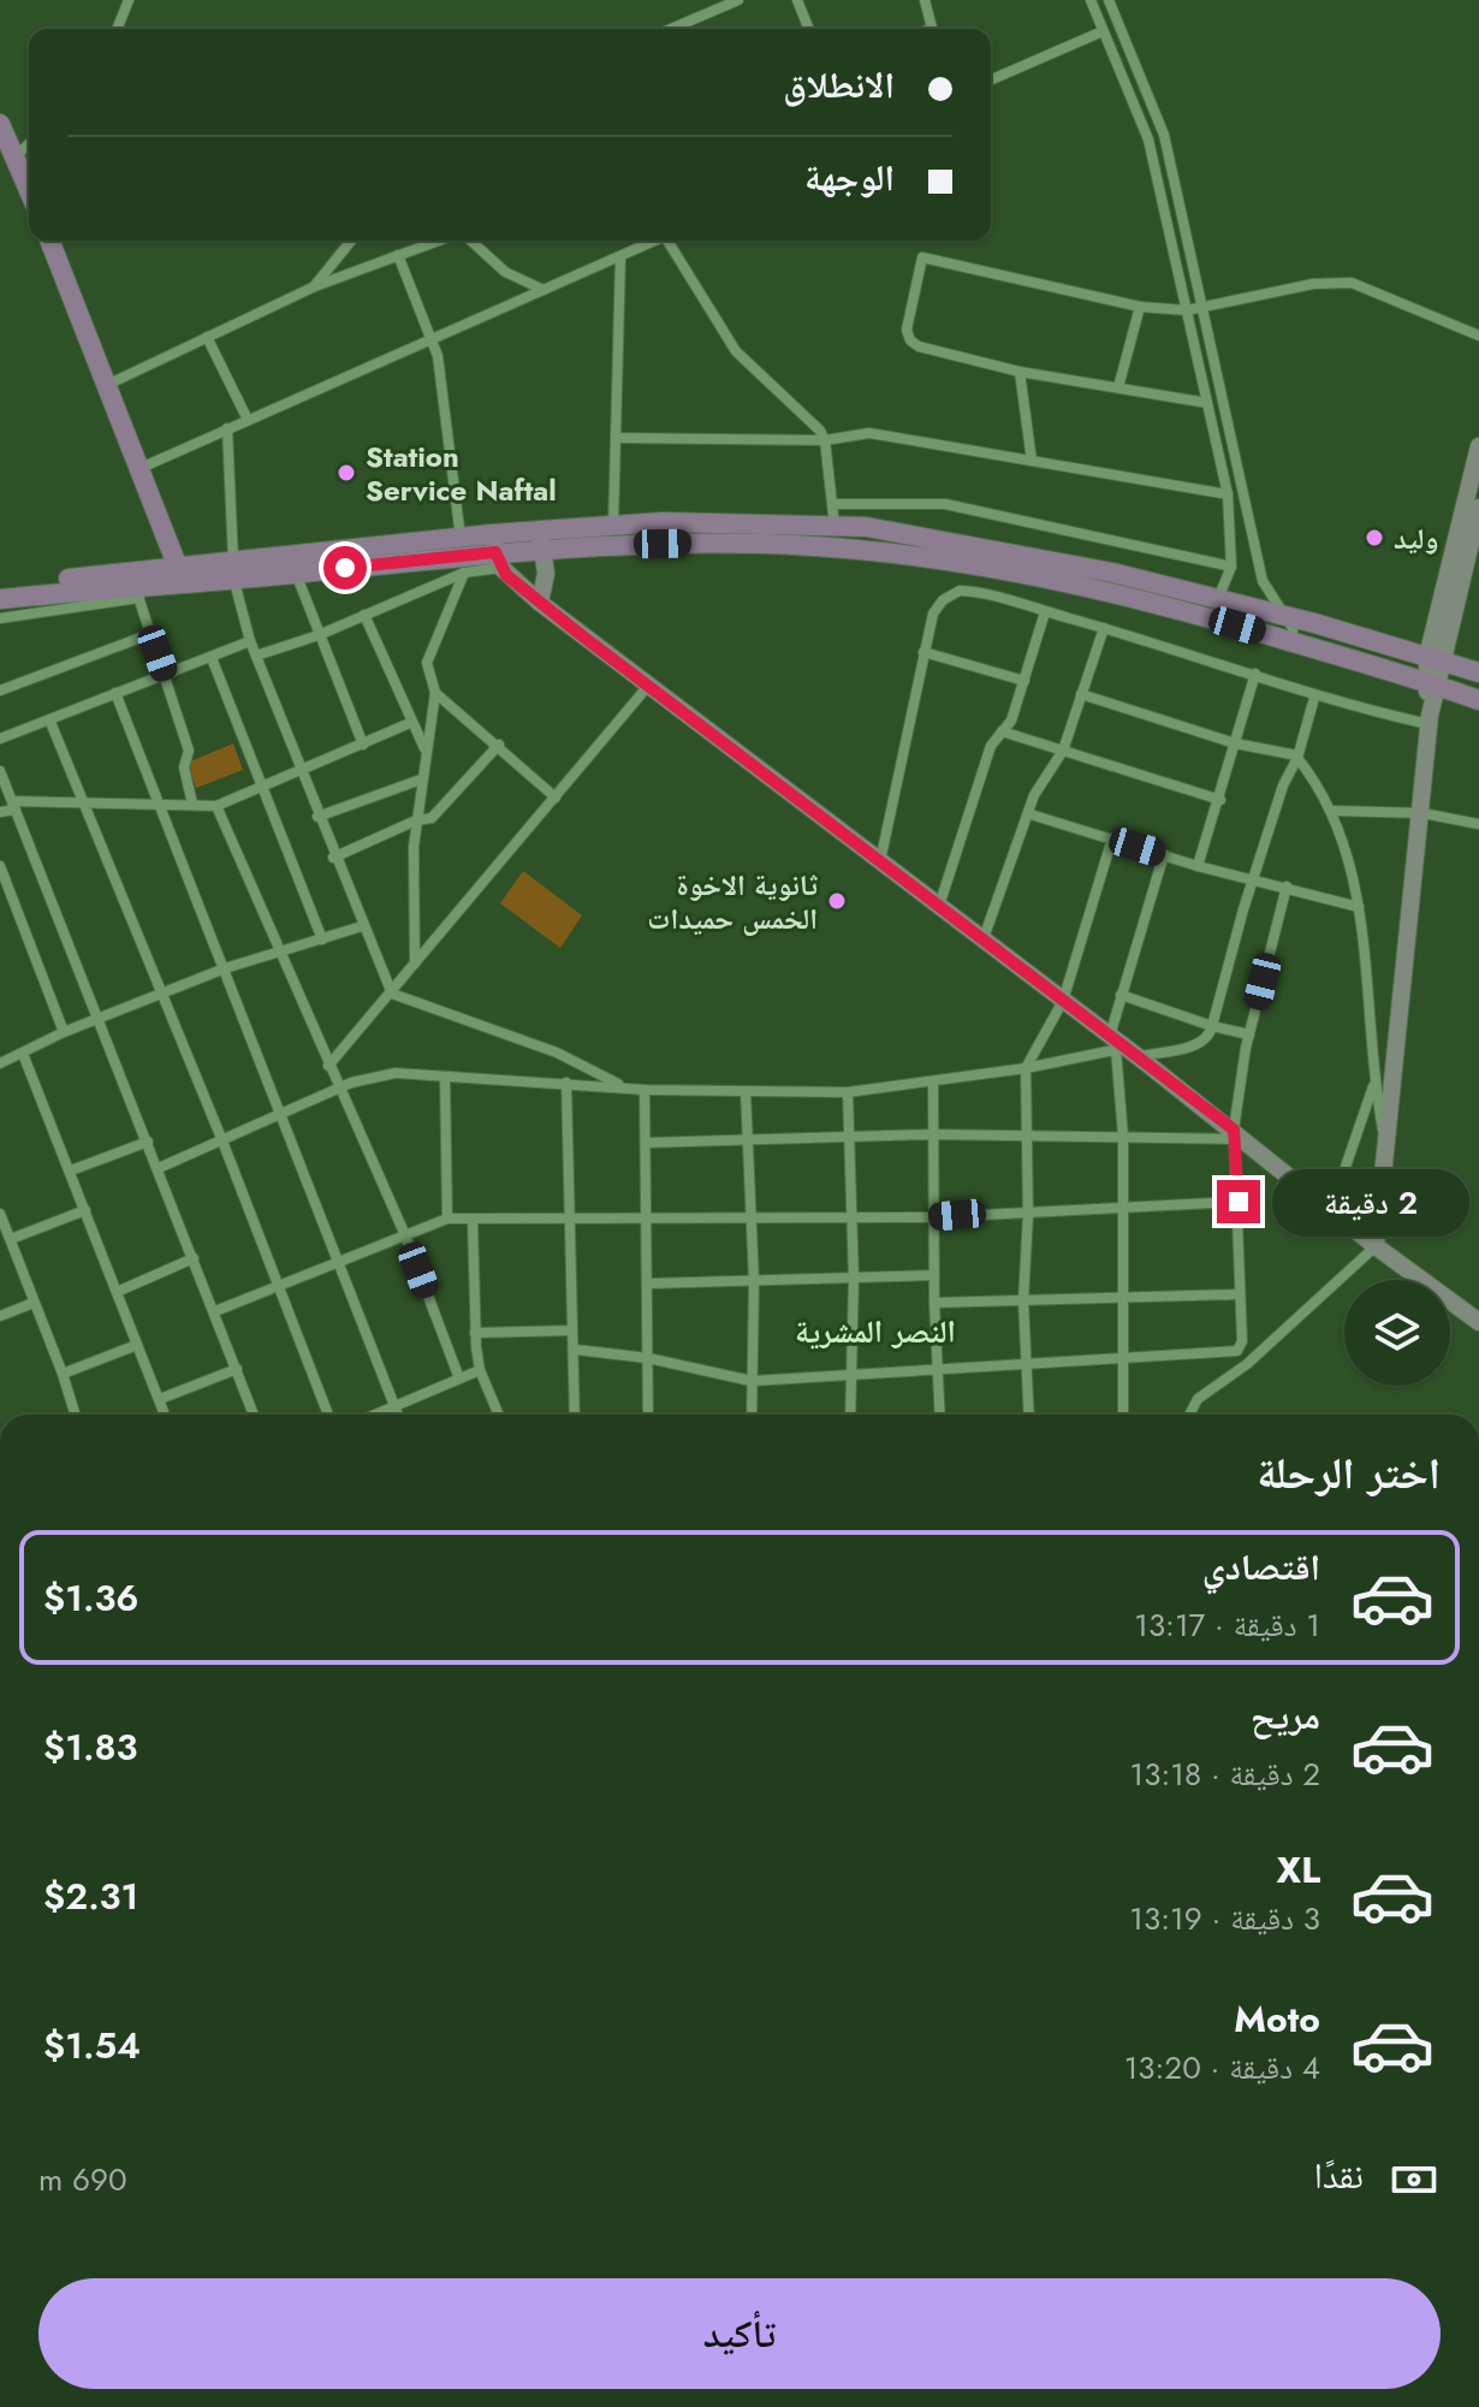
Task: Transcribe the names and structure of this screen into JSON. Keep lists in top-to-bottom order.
{
  "districts": ["النصر المشرية"],
  "places": ["Station Service Naftal", "وليد", "ثانوية الاخوة الخمس حميدات"],
  "page": {
    "banner": ["الانطلاق", "الوجهة"],
    "bubble": "2 دقيقة",
    "heading": "اختر الرحلة",
    "list": [
      {
        "name": "اقتصادي",
        "note": "1 دقيقة · 13:17",
        "value": "$1.36"
      },
      {
        "name": "مريح",
        "note": "2 دقيقة · 13:18",
        "value": "$1.83"
      },
      {
        "name": "XL",
        "note": "3 دقيقة · 13:19",
        "value": "$2.31"
      },
      {
        "name": "Moto",
        "note": "4 دقيقة · 13:20",
        "value": "$1.54"
      }
    ],
    "pay": ["نقدًا", "690 m"],
    "buttons": "تأكيد"
  }
}
